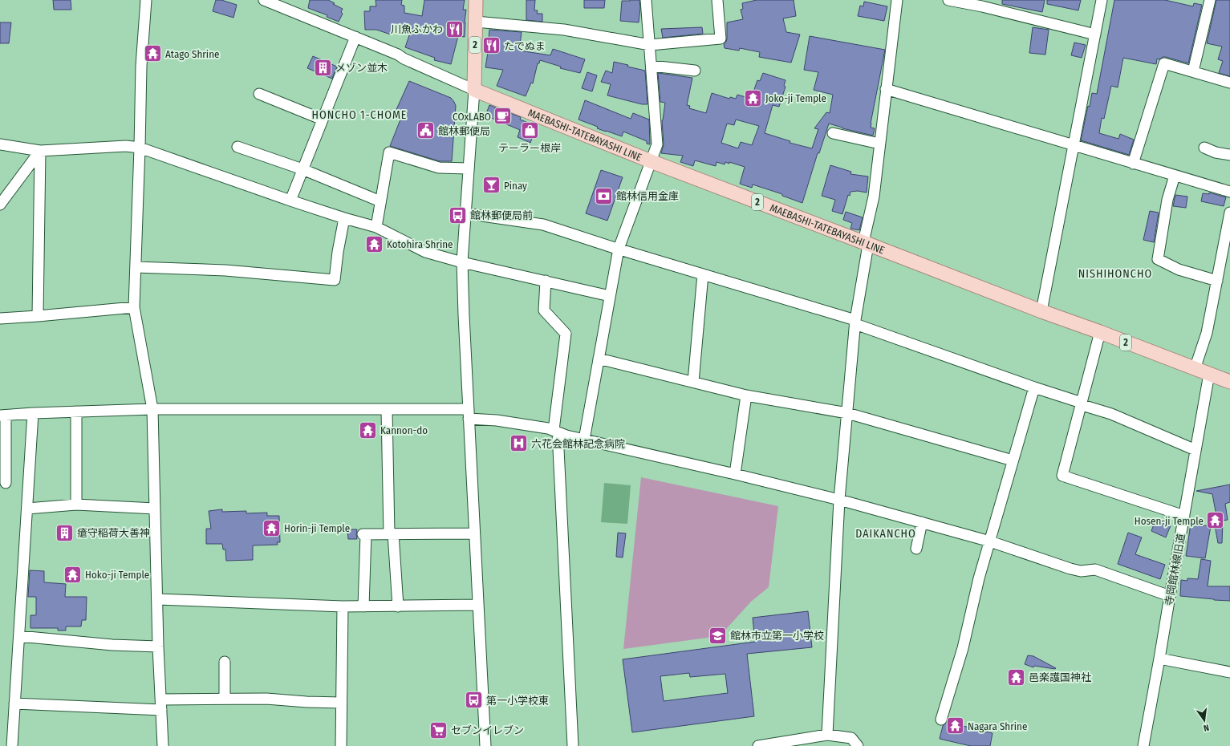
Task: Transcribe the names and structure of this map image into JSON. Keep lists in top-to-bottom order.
{
  "streets": {
    "main road": ["2", "MAEBASHI-TATEBAYASHI LINE"],
    "street": ["寺岡館林線旧道"]
  },
  "crossings": [
    ["2", "MAEBASHI-TATEBAYASHI LINE"],
    ["MAEBASHI-TATEBAYASHI LINE", "寺岡館林線旧道"]
  ],
  "districts": ["HONCHO 1-CHOME", "NISHIHONCHO", "DAIKANCHO"],
  "places": {
    "restaurant": ["川魚ふかわ", "たでぬま"],
    "temple": [
      "Atago Shrine",
      "Joko-ji Temple",
      "Kotohira Shrine",
      "Kannon-do",
      "Hosen-ji Temple",
      "Horin-ji Temple",
      "Hoko-ji Temple",
      "邑楽護国神社",
      "Nagara Shrine"
    ],
    "building": ["メゾン並木", "瘡守稲荷大善神"],
    "cafe": ["COxLABO"],
    "shop": ["テーラー根岸"],
    "public building": ["館林郵便局"],
    "bar": ["Pinay"],
    "bank": ["館林信用金庫"],
    "bus stop": ["館林郵便局前", "第一小学校東"],
    "hospital": ["六花会館林記念病院"],
    "school or university": ["館林市立第一小学校"],
    "supermarket": ["セブンイレブン"]
  },
  "north": "bottom"
}
